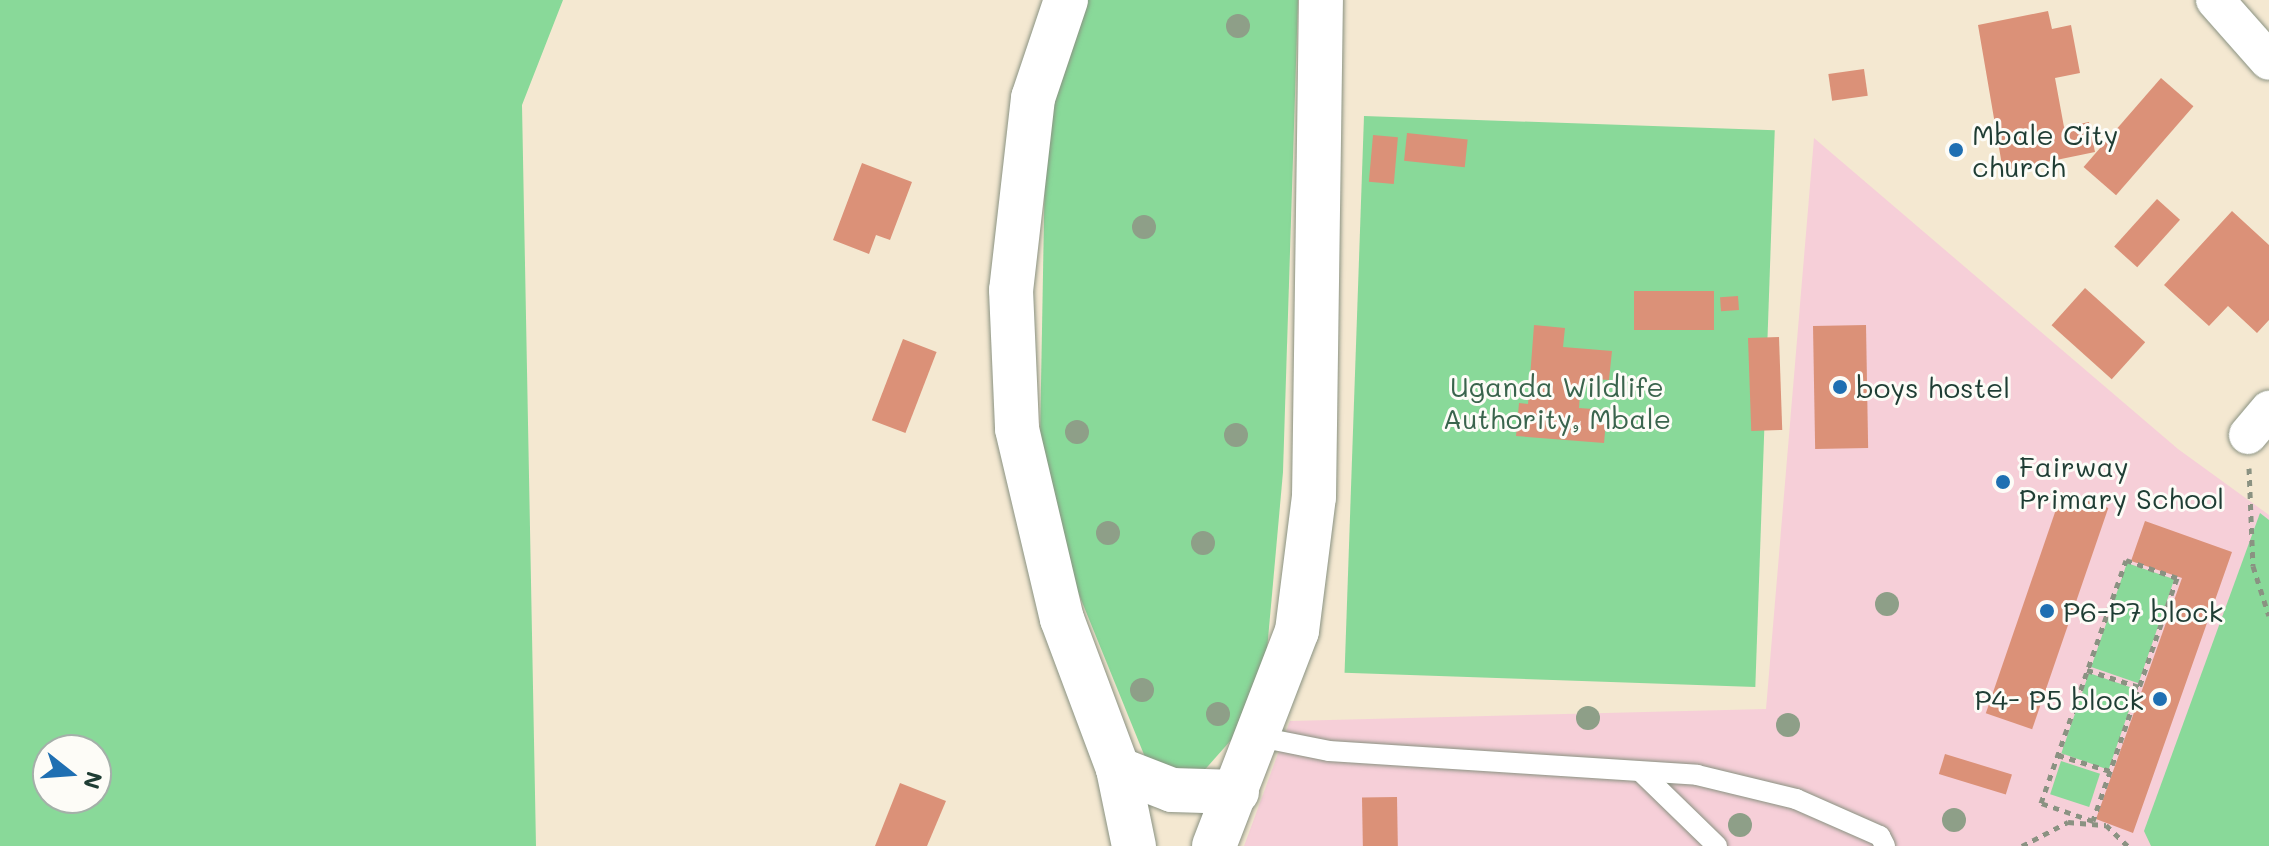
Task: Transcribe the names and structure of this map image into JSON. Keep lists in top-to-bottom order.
{
  "parks": ["Uganda Wildlife Authority, Mbale"],
  "places": [
    "Mbale City church",
    "boys hostel",
    "Fairway Primary School",
    "P6-P7 block",
    "P4- P5 block"
  ],
  "north": "right"
}
